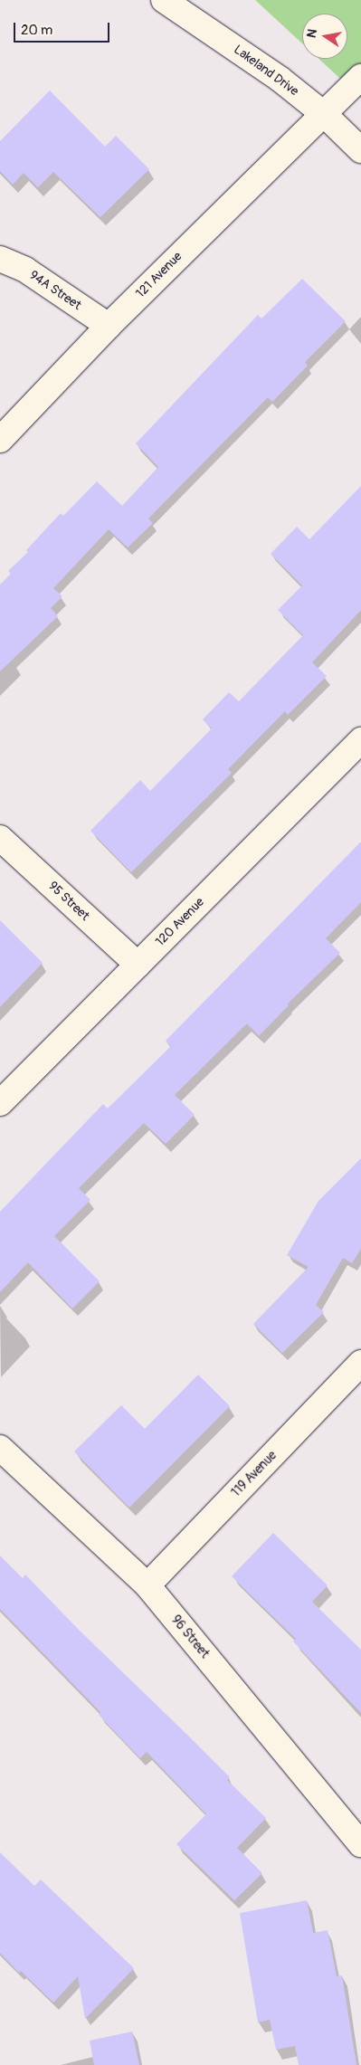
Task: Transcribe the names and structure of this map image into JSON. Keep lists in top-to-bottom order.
{
  "streets": {
    "street": [
      "Lakeland Drive",
      "121 Avenue",
      "94A Street",
      "95 Street",
      "120 Avenue",
      "119 Avenue",
      "96 Street"
    ]
  },
  "crossings": [
    ["Lakeland Drive", "121 Avenue"],
    ["121 Avenue", "94A Street"],
    ["95 Street", "120 Avenue"],
    ["119 Avenue", "96 Street"]
  ],
  "scale_bar": "20 m",
  "north": "left"
}
